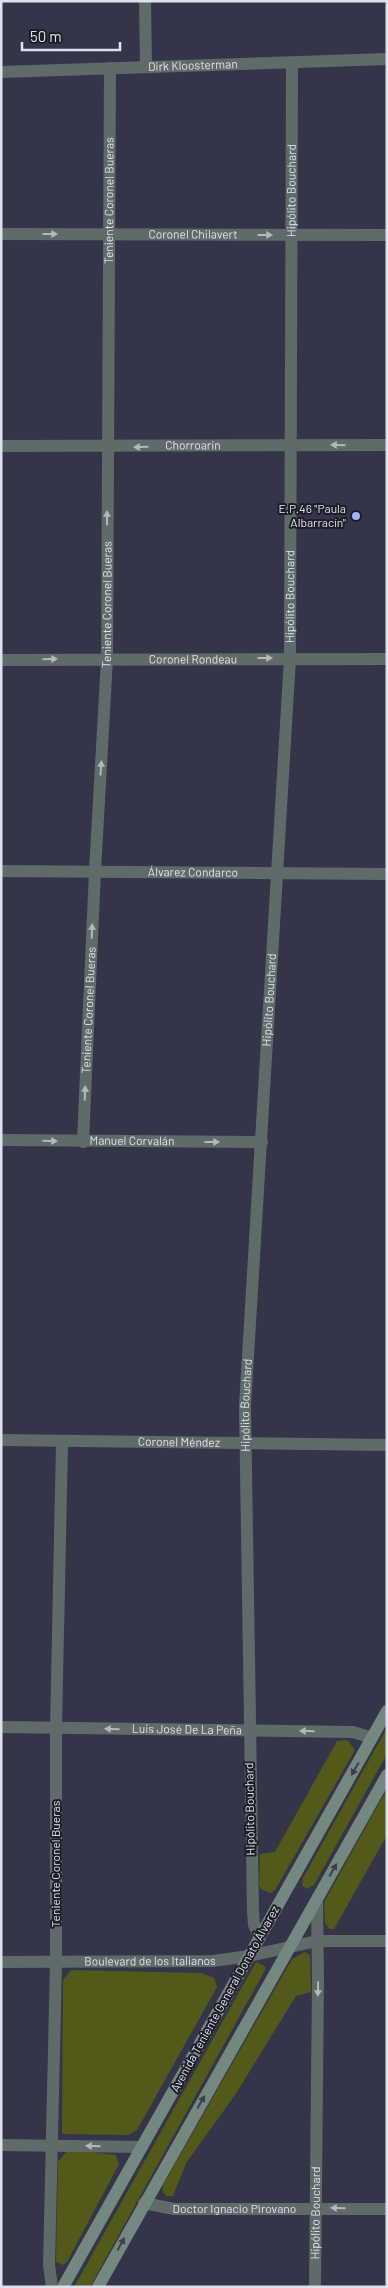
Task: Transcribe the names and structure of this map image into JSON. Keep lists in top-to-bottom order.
{
  "streets": {
    "main road": ["Avenida Teniente General Donato Álvarez"],
    "street": [
      "Dirk Kloosterman",
      "Hipólito Bouchard",
      "Teniente Coronel Bueras",
      "Coronel Chilavert",
      "Chorroarin",
      "Coronel Rondeau",
      "Álvarez Condarco",
      "Manuel Corvalán",
      "Coronel Méndez",
      "Luis José De La Peña",
      "Boulevard de los Italianos",
      "Doctor Ignacio Pirovano"
    ]
  },
  "crossings": [
    ["Dirk Kloosterman", "Hipólito Bouchard"],
    ["Dirk Kloosterman", "Teniente Coronel Bueras"],
    ["Hipólito Bouchard", "Coronel Chilavert"],
    ["Hipólito Bouchard", "Chorroarin"],
    ["Hipólito Bouchard", "Coronel Rondeau"],
    ["Hipólito Bouchard", "Álvarez Condarco"],
    ["Hipólito Bouchard", "Manuel Corvalán"],
    ["Hipólito Bouchard", "Coronel Méndez"],
    ["Hipólito Bouchard", "Luis José De La Peña"],
    ["Hipólito Bouchard", "Boulevard de los Italianos"],
    ["Hipólito Bouchard", "Avenida Teniente General Donato Álvarez"],
    ["Hipólito Bouchard", "Doctor Ignacio Pirovano"],
    ["Teniente Coronel Bueras", "Coronel Chilavert"],
    ["Teniente Coronel Bueras", "Chorroarin"],
    ["Teniente Coronel Bueras", "Coronel Rondeau"],
    ["Teniente Coronel Bueras", "Álvarez Condarco"],
    ["Teniente Coronel Bueras", "Manuel Corvalán"],
    ["Teniente Coronel Bueras", "Coronel Méndez"],
    ["Teniente Coronel Bueras", "Luis José De La Peña"],
    ["Teniente Coronel Bueras", "Boulevard de los Italianos"],
    ["Luis José De La Peña", "Avenida Teniente General Donato Álvarez"],
    ["Boulevard de los Italianos", "Avenida Teniente General Donato Álvarez"]
  ],
  "one_way": [
    "Teniente Coronel Bueras",
    "Coronel Chilavert",
    "Chorroarin",
    "Coronel Rondeau",
    "Manuel Corvalán",
    "Luis José De La Peña"
  ],
  "places": ["E.P.46 \"Paula Albarracín\""],
  "scale_bar": "50 m"
}
